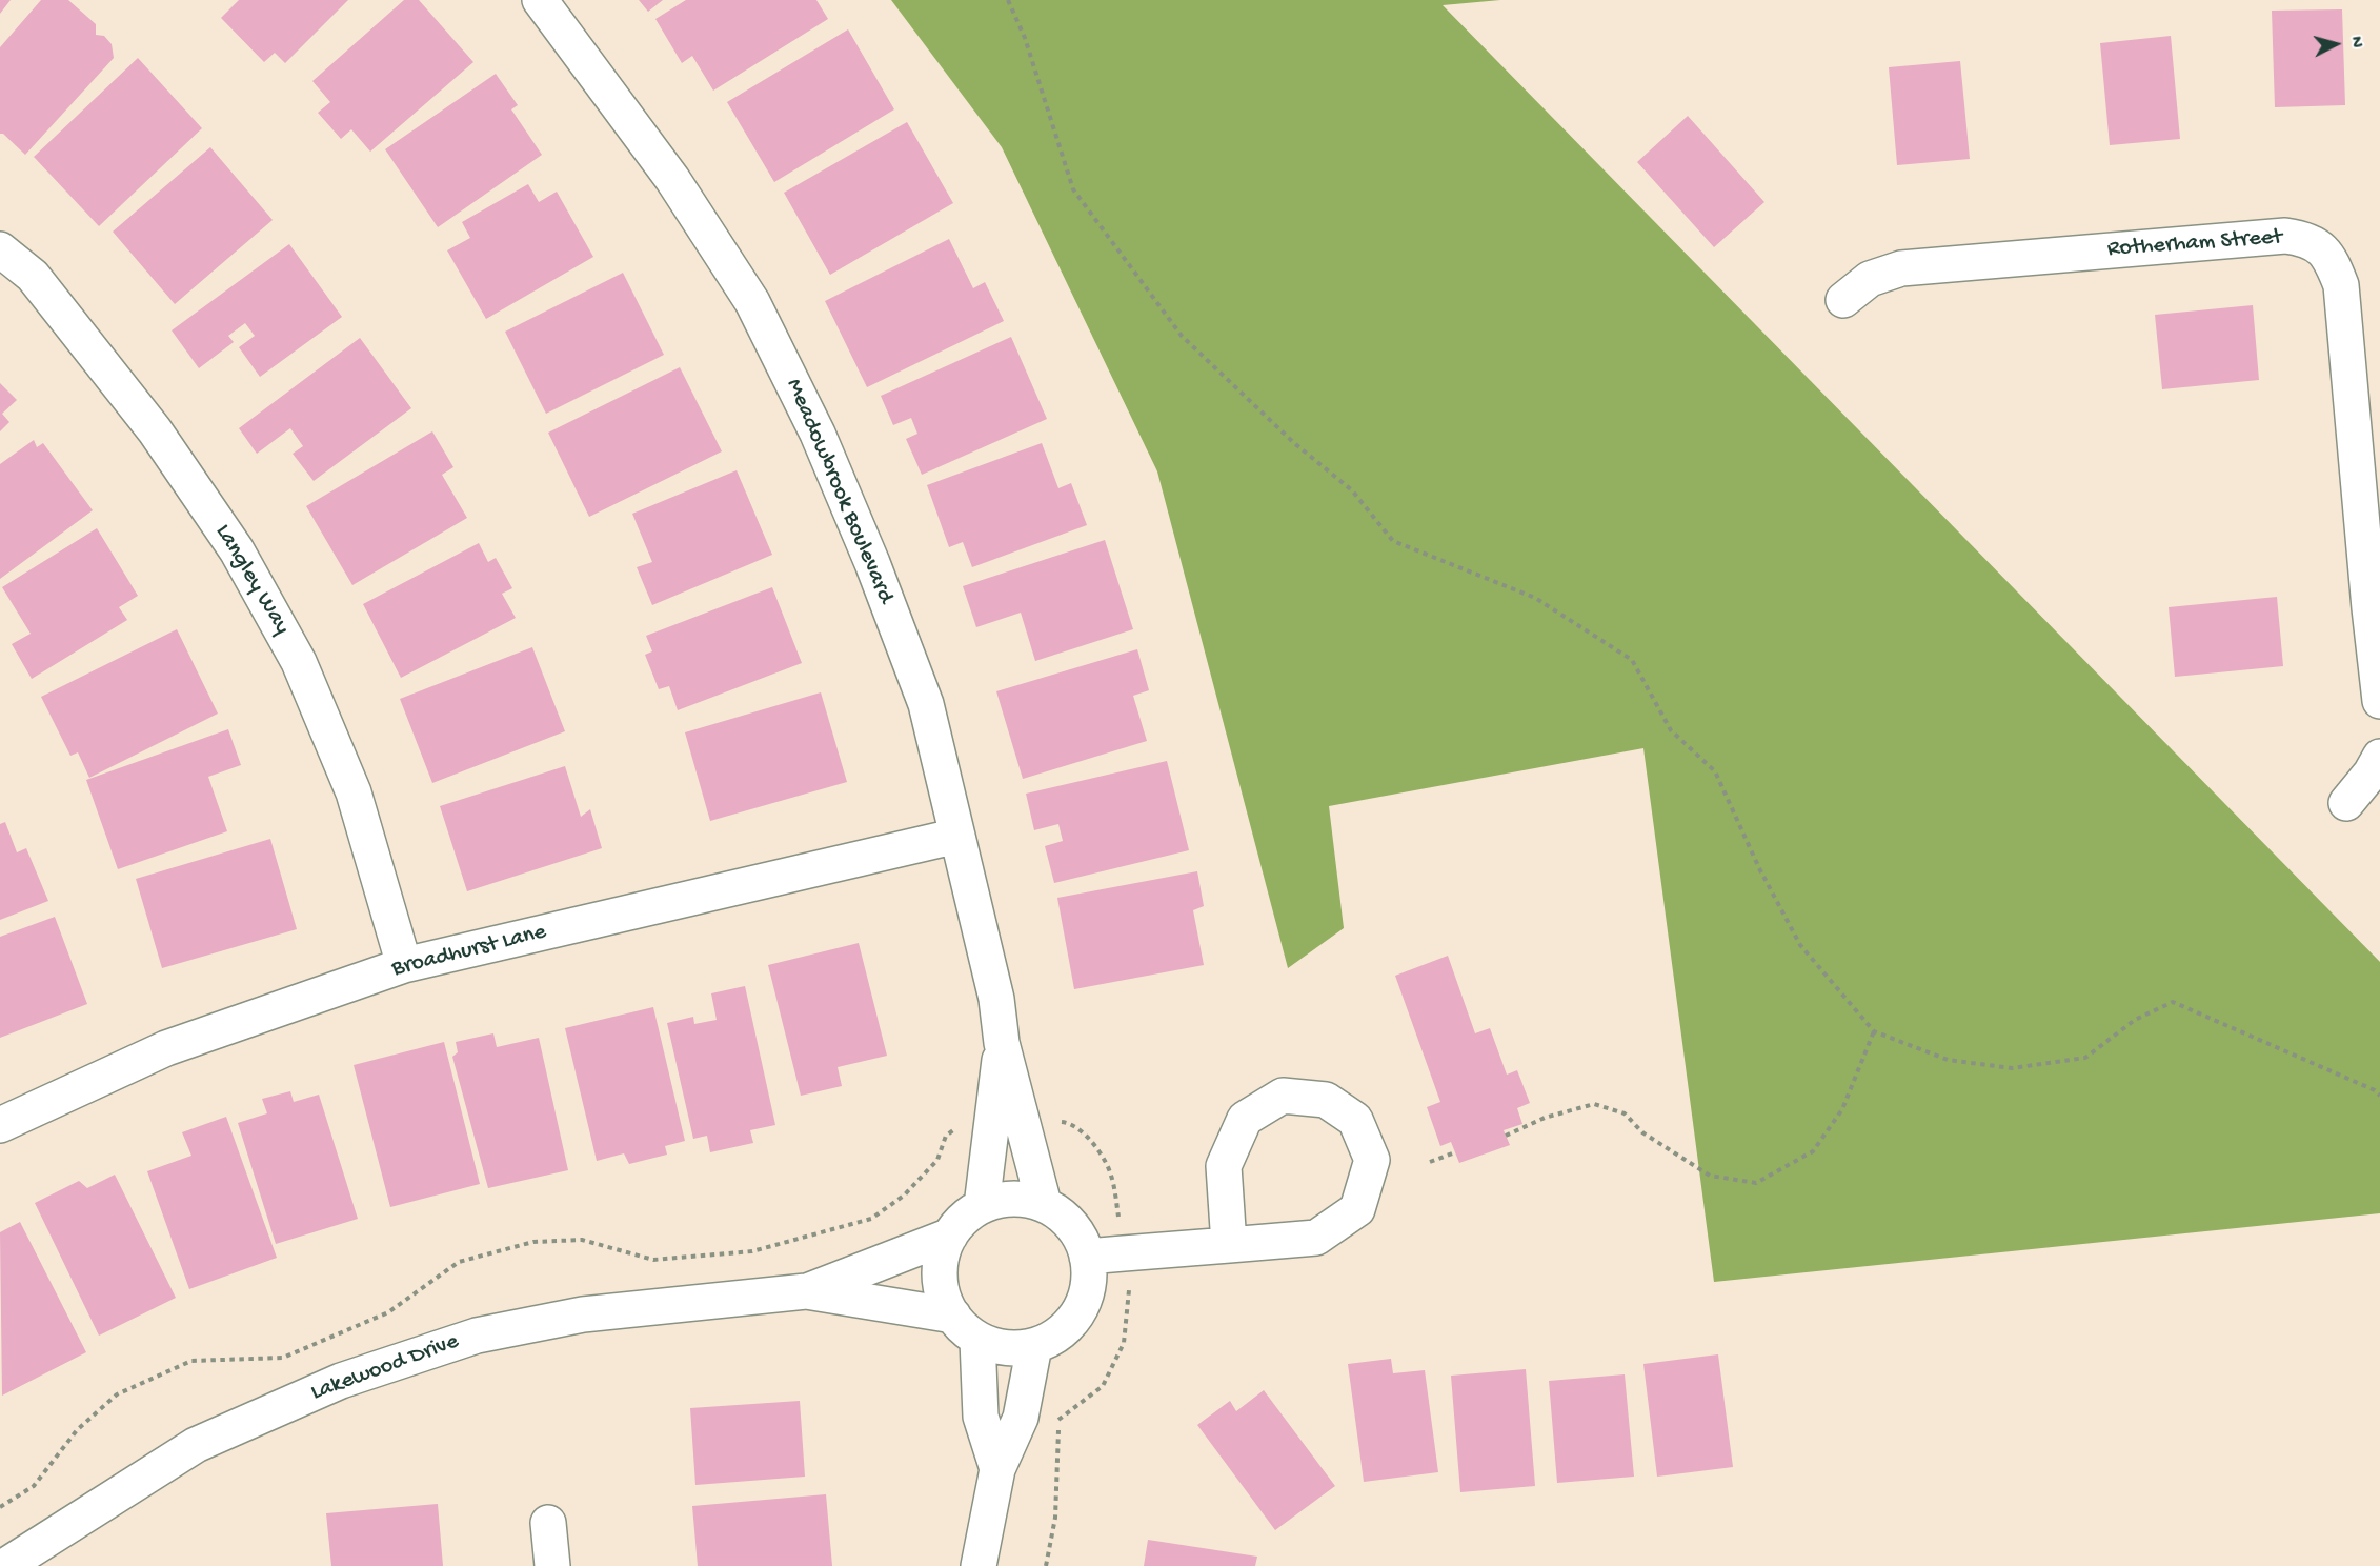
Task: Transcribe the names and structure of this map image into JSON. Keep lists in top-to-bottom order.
{
  "streets": {
    "street": [
      "Rotherham Street",
      "Meadowbrook Boulevard",
      "Langley Way",
      "Broadhurst Lane",
      "Lakewood Drive"
    ]
  },
  "crossings": [
    ["Meadowbrook Boulevard", "Broadhurst Lane"],
    ["Meadowbrook Boulevard", "Lakewood Drive"],
    ["Langley Way", "Broadhurst Lane"]
  ],
  "north": "right"
}
